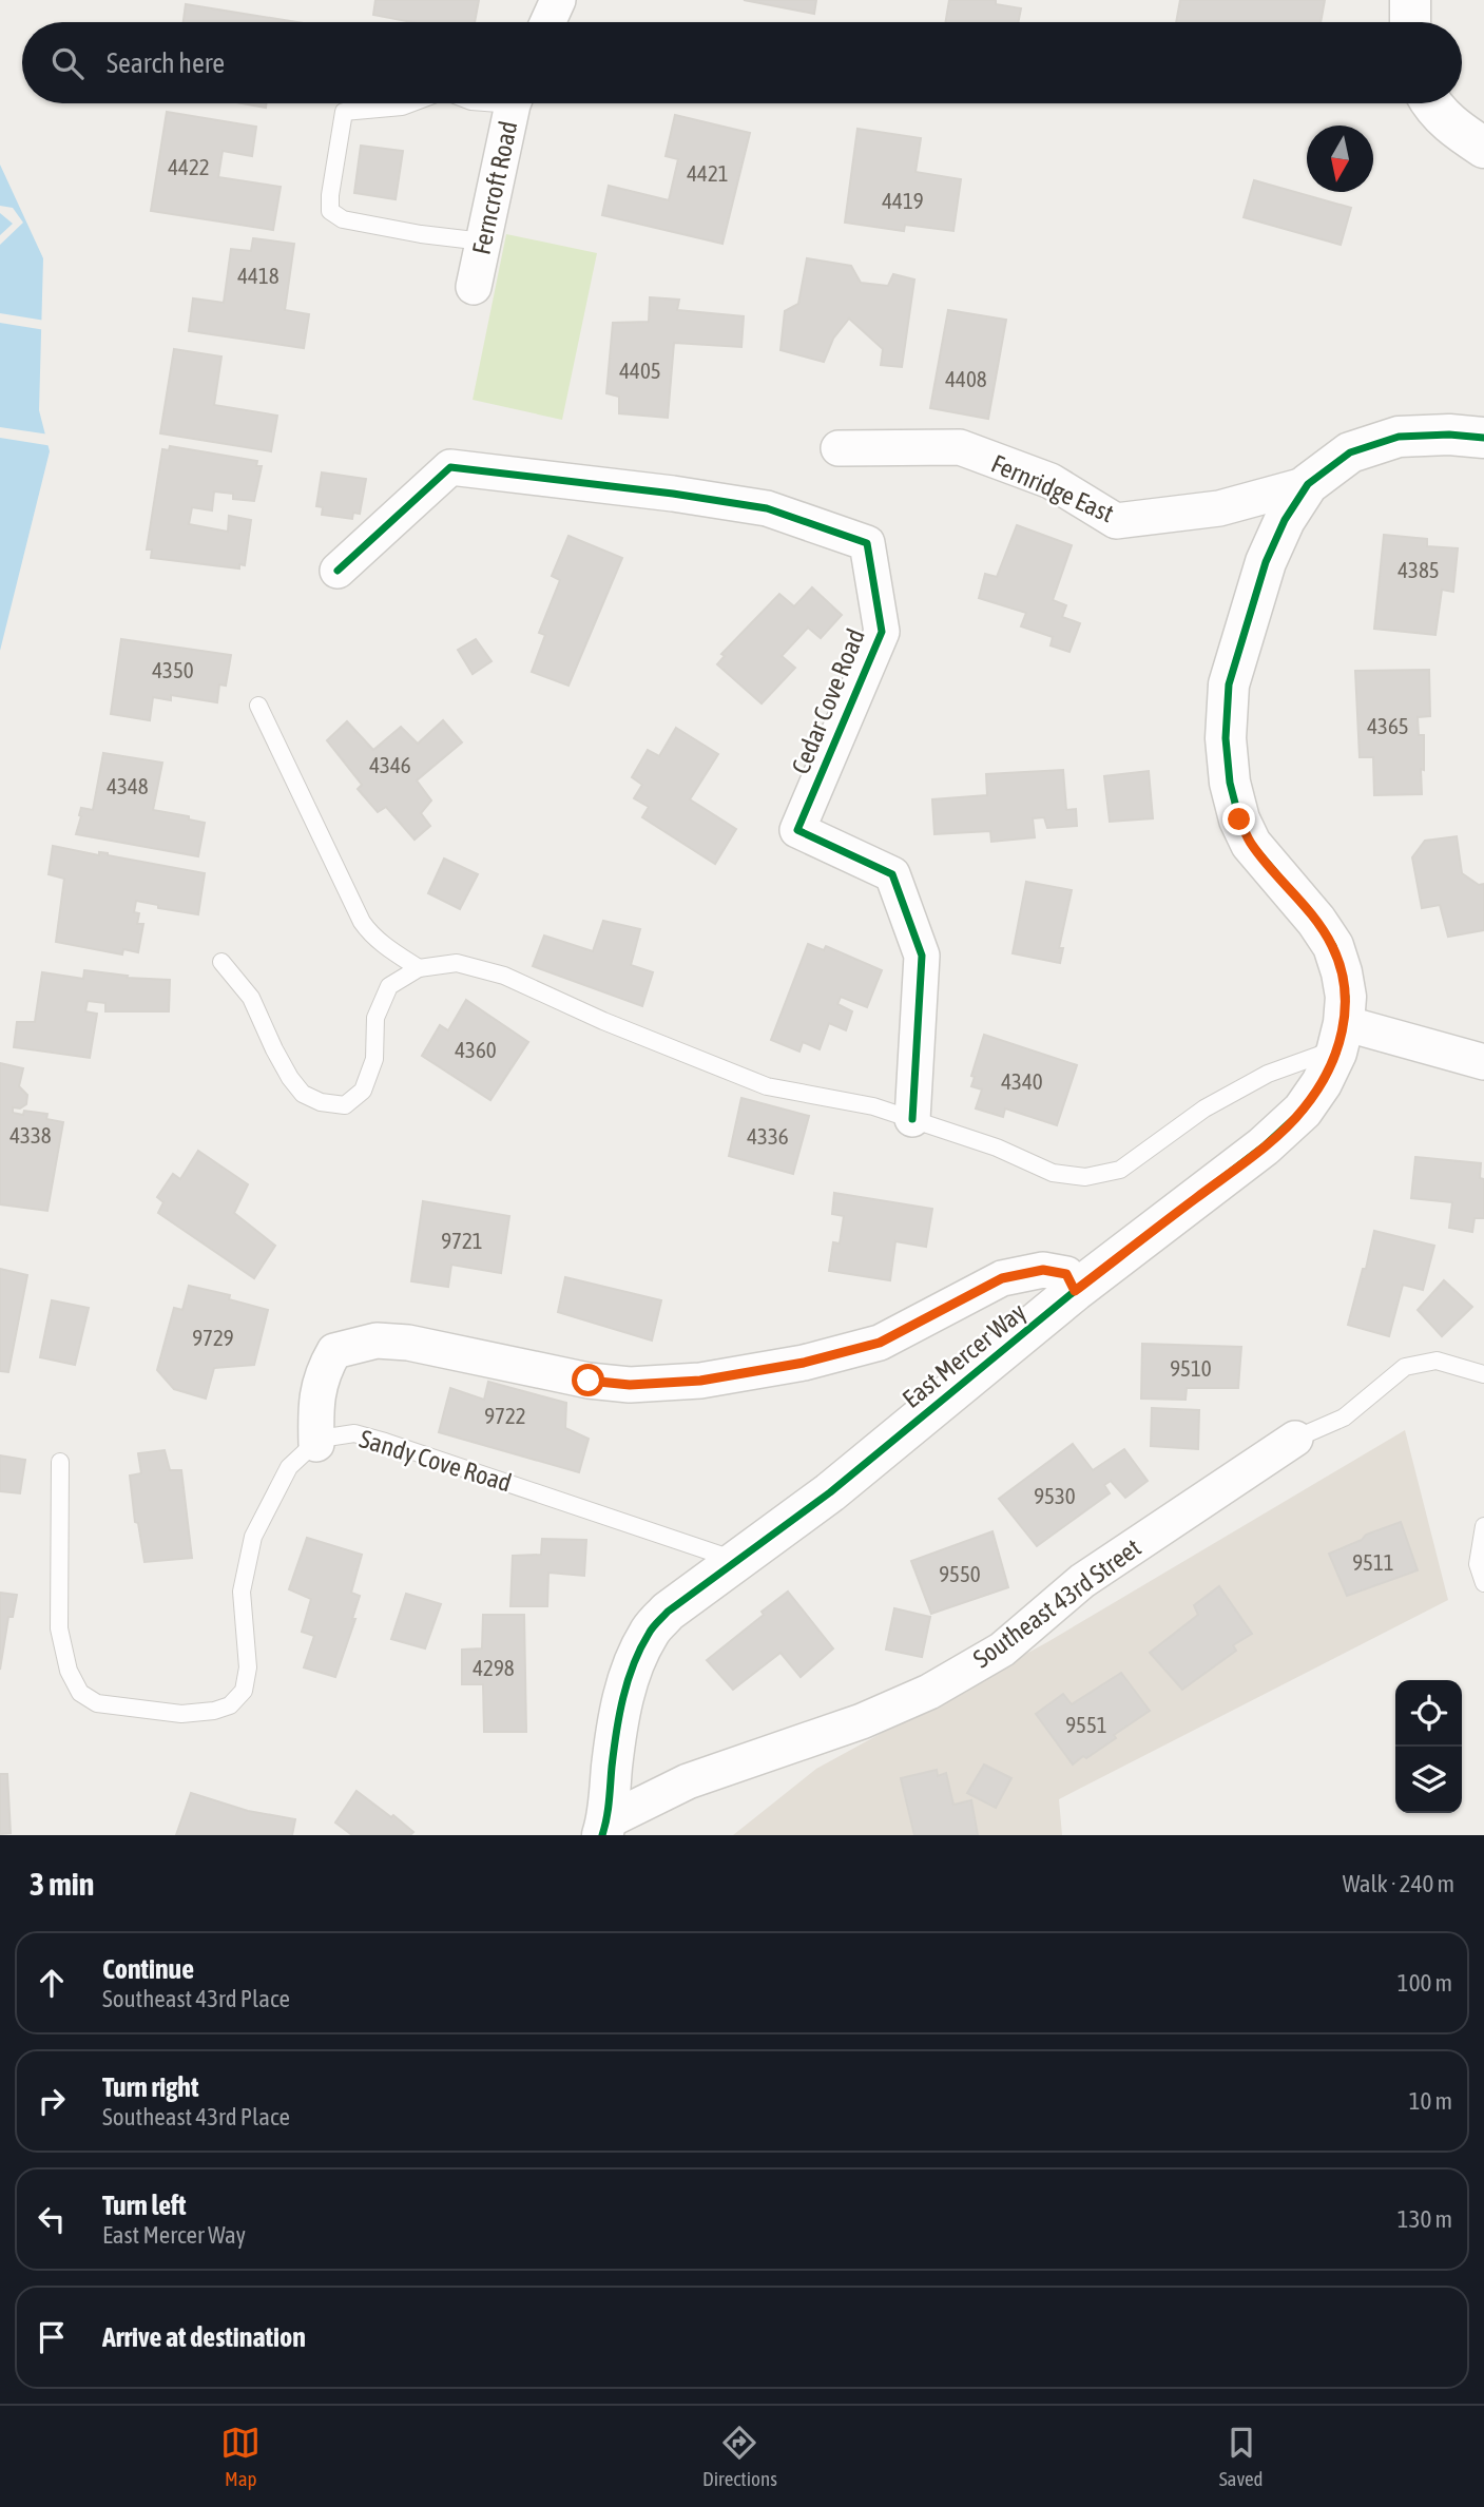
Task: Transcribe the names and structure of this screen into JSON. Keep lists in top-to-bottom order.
{
  "streets": {
    "street": [
      "Ferncroft Road",
      "Fernridge East",
      "Cedar Cove Road",
      "East Mercer Way",
      "Southeast 43rd Street"
    ],
    "lane": ["Sandy Cove Road"]
  },
  "crossings": [
    ["Fernridge East", "East Mercer Way"],
    ["East Mercer Way", "Sandy Cove Road"],
    ["East Mercer Way", "Southeast 43rd Street"]
  ],
  "house_numbers": [
    "4422",
    "4421",
    "4419",
    "4418",
    "4405",
    "4408",
    "4385",
    "4350",
    "4365",
    "4346",
    "4348",
    "4360",
    "4340",
    "4338",
    "4336",
    "9721",
    "9729",
    "9510",
    "9722",
    "9530",
    "9511",
    "9550",
    "4298",
    "9551"
  ],
  "north": "bottom",
  "page": {
    "search": "Search here",
    "heading": ["3 min", "Walk · 240 m"],
    "list": [
      ["Continue", "Southeast 43rd Place", "100 m"],
      ["Turn right", "Southeast 43rd Place", "10 m"],
      ["Turn left", "East Mercer Way", "130 m"],
      "Arrive at destination"
    ],
    "nav": ["Map", "Directions", "Saved"]
  }
}
